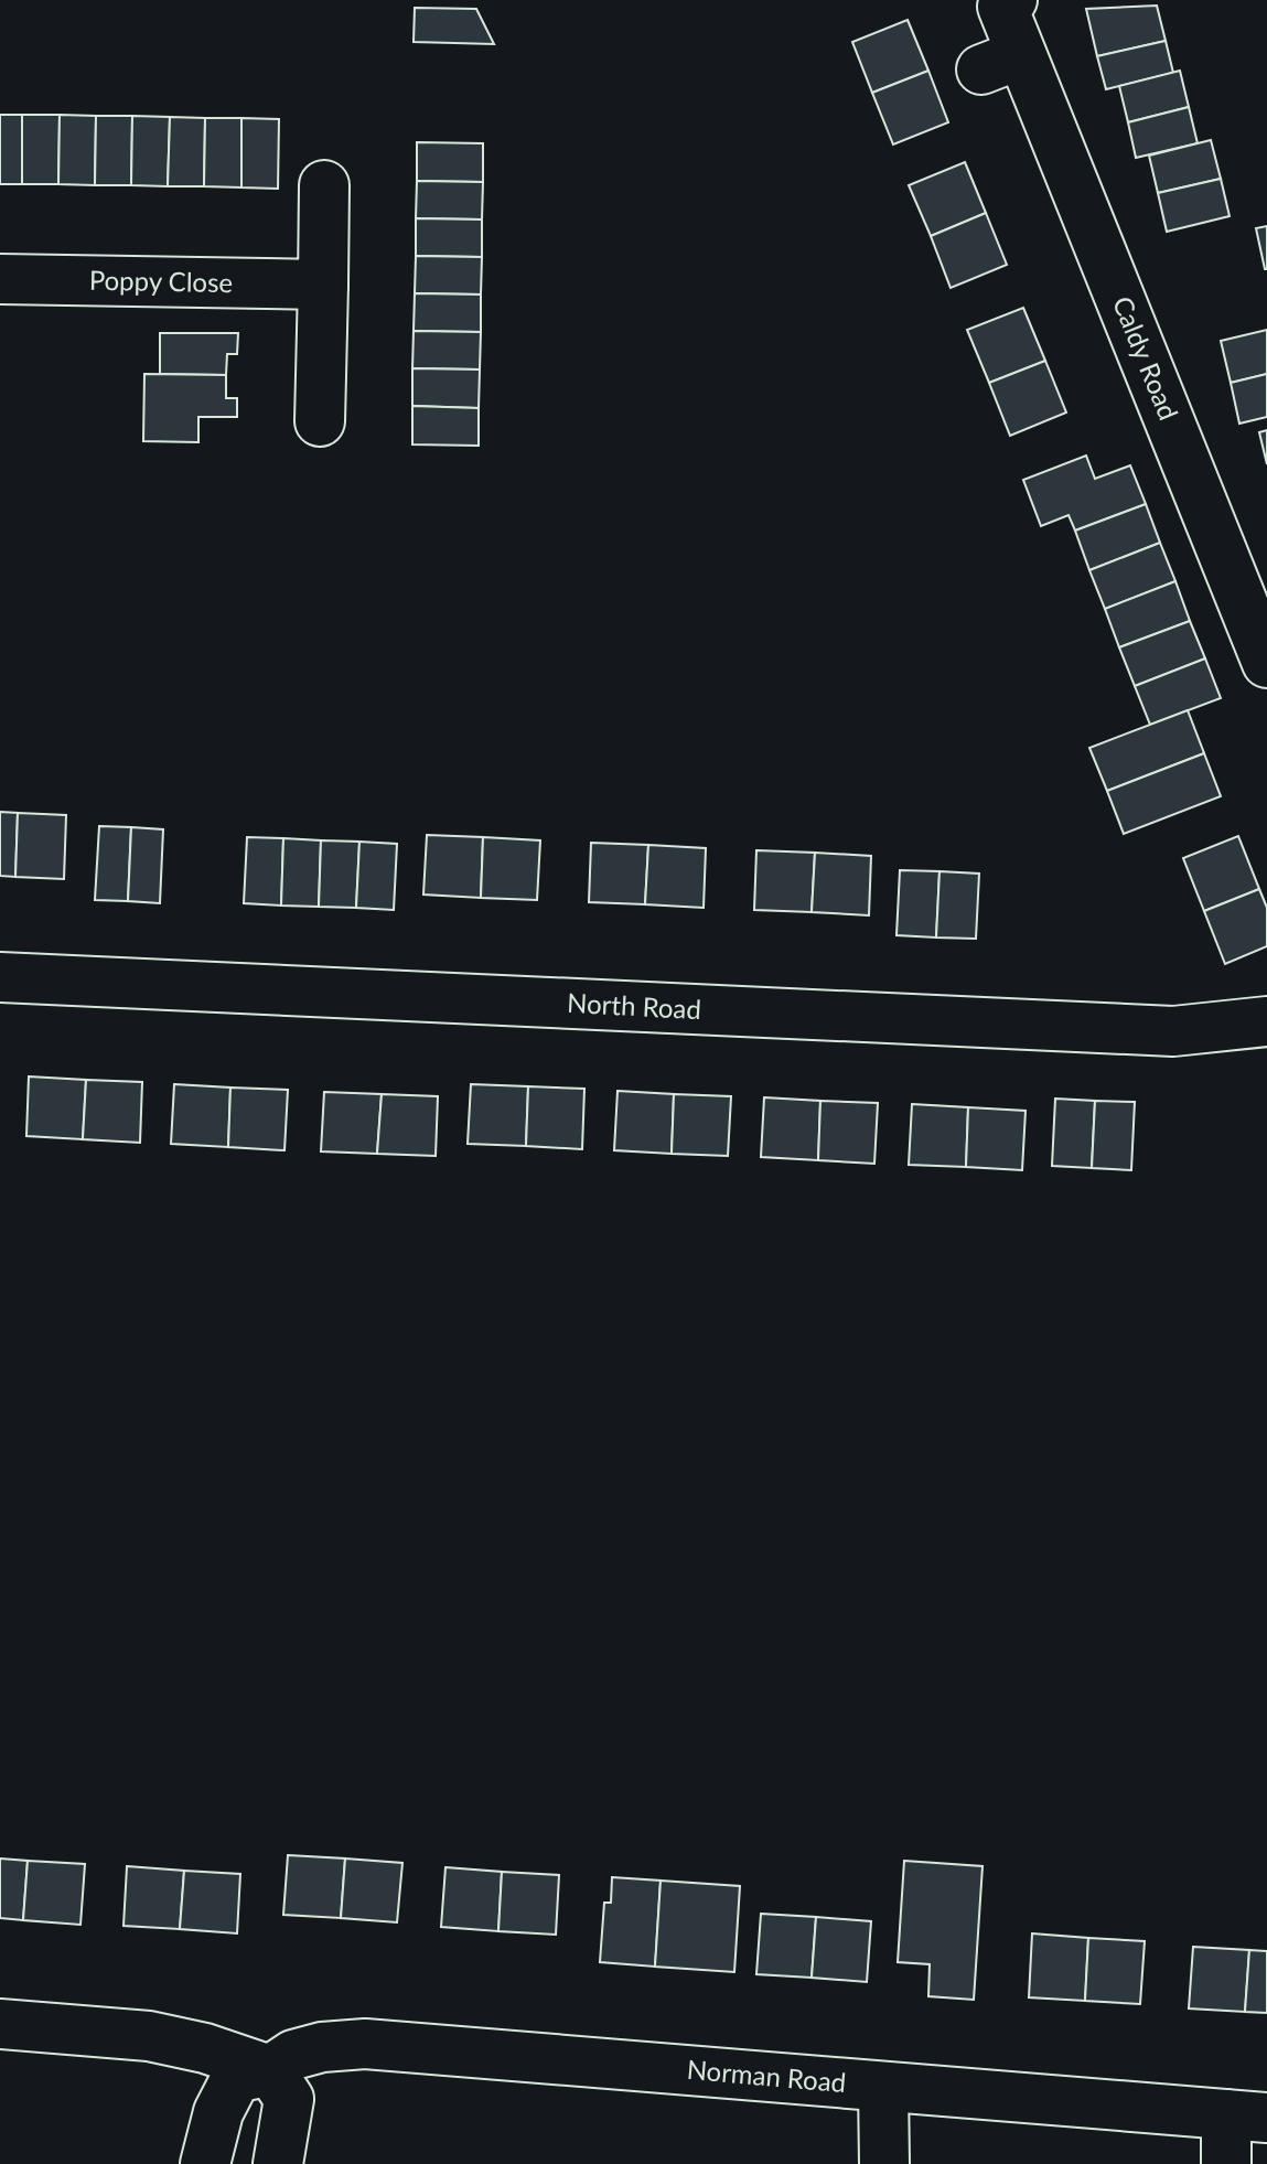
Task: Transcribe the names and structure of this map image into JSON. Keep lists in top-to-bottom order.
{
  "streets": {
    "street": [
      "Poppy Close",
      "Caldy Road",
      "North Road",
      "Norman Road"
    ]
  }
}
